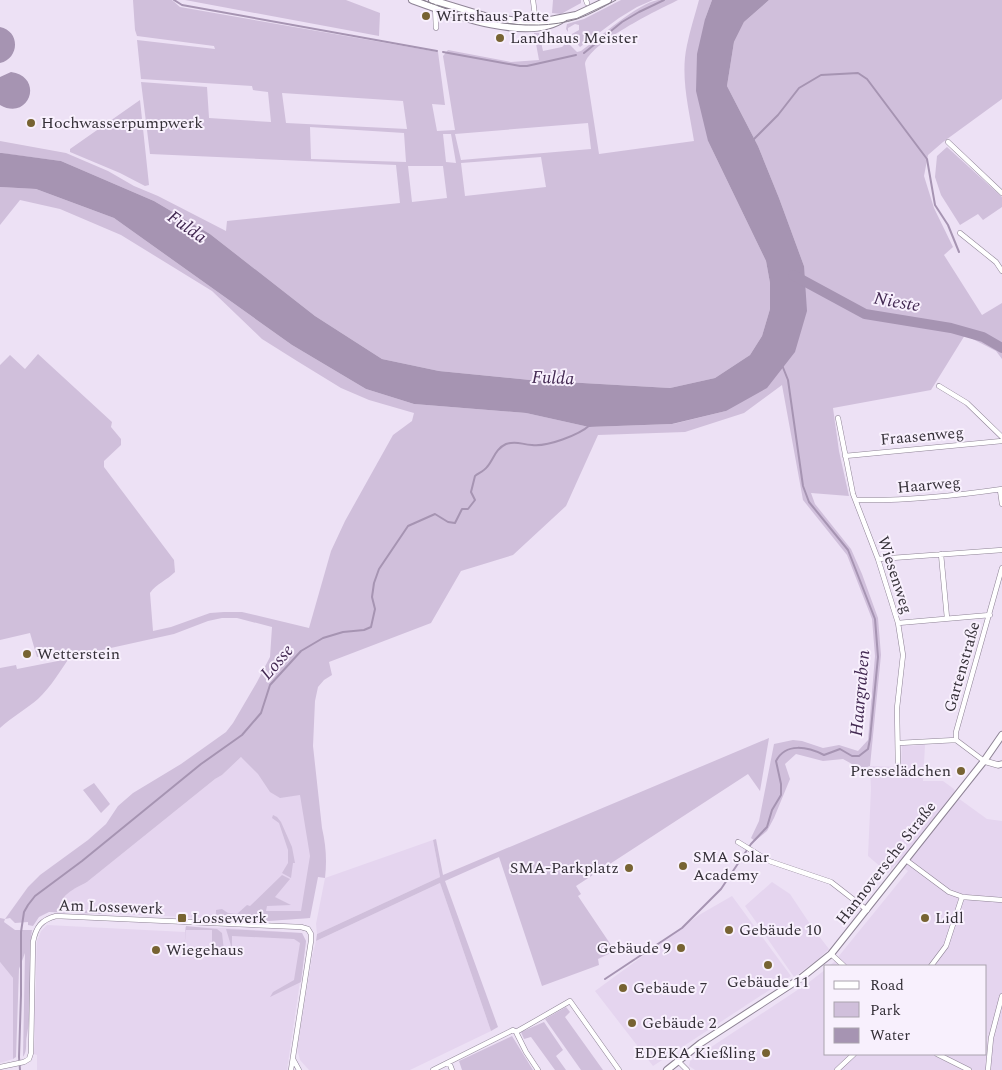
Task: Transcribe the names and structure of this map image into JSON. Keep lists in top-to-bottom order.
{
  "streets": {
    "main road": ["Hannoversche Straße"],
    "street": [
      "Fraasenweg",
      "Haarweg",
      "Wiesenweg",
      "Gartenstraße",
      "Am Lossewerk"
    ]
  },
  "crossings": [
    ["Fraasenweg", "Wiesenweg"],
    ["Haarweg", "Wiesenweg"]
  ],
  "water": [
    "Fulda",
    "Nieste",
    "Losse",
    "Haargraben"
  ],
  "places": {
    "other": [
      "Wirtshaus Patte",
      "Landhaus Meister",
      "Hochwasserpumpwerk",
      "Wetterstein",
      "Presselädchen",
      "SMA Solar Academy",
      "SMA-Parkplatz",
      "Lidl",
      "Gebäude 10",
      "Gebäude 9",
      "Wiegehaus",
      "Gebäude 11",
      "Gebäude 7",
      "Gebäude 2",
      "EDEKA Kießling"
    ],
    "transit": ["Lossewerk"]
  },
  "legend": ["Road", "Park", "Water"]
}
